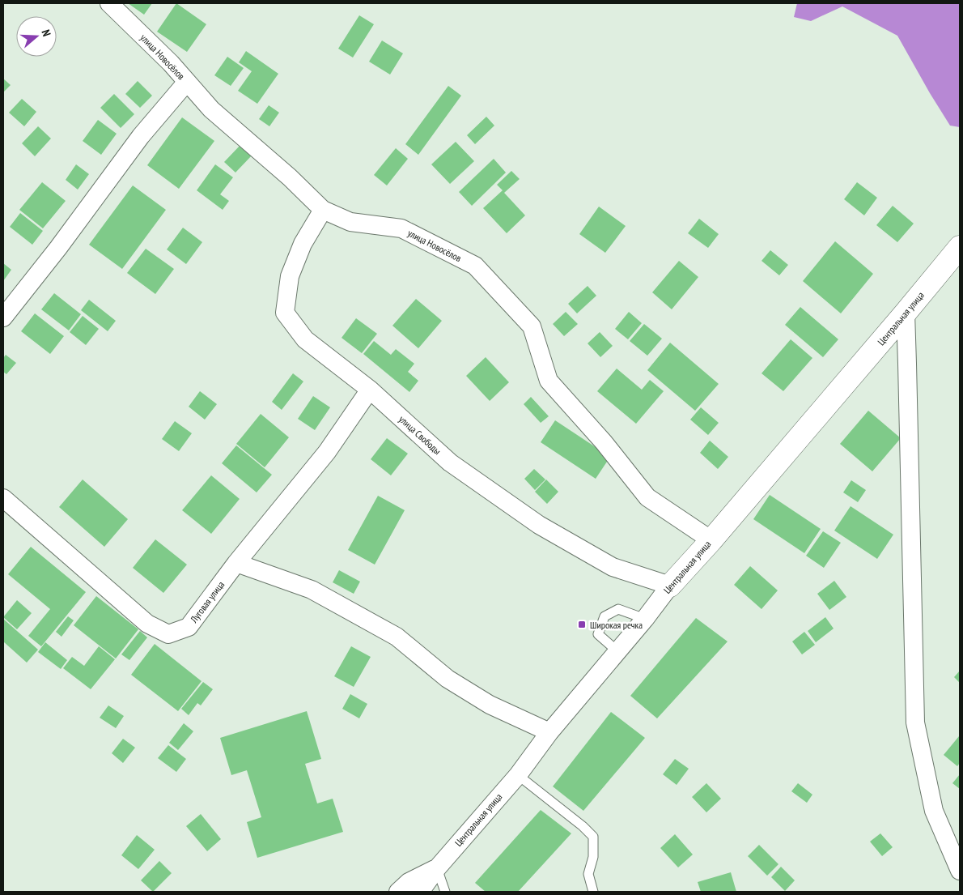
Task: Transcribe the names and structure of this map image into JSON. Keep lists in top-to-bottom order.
{
  "streets": {
    "street": [
      "улица Новосёлов",
      "Центральная улица",
      "улица Свободы",
      "Луговая улица"
    ]
  },
  "crossings": [
    ["улица Новосёлов", "Центральная улица"],
    ["улица Новосёлов", "улица Свободы"],
    ["Центральная улица", "улица Свободы"],
    ["улица Свободы", "Луговая улица"]
  ],
  "places": {
    "transit": ["Широкая речка"]
  },
  "north": "right"
}
